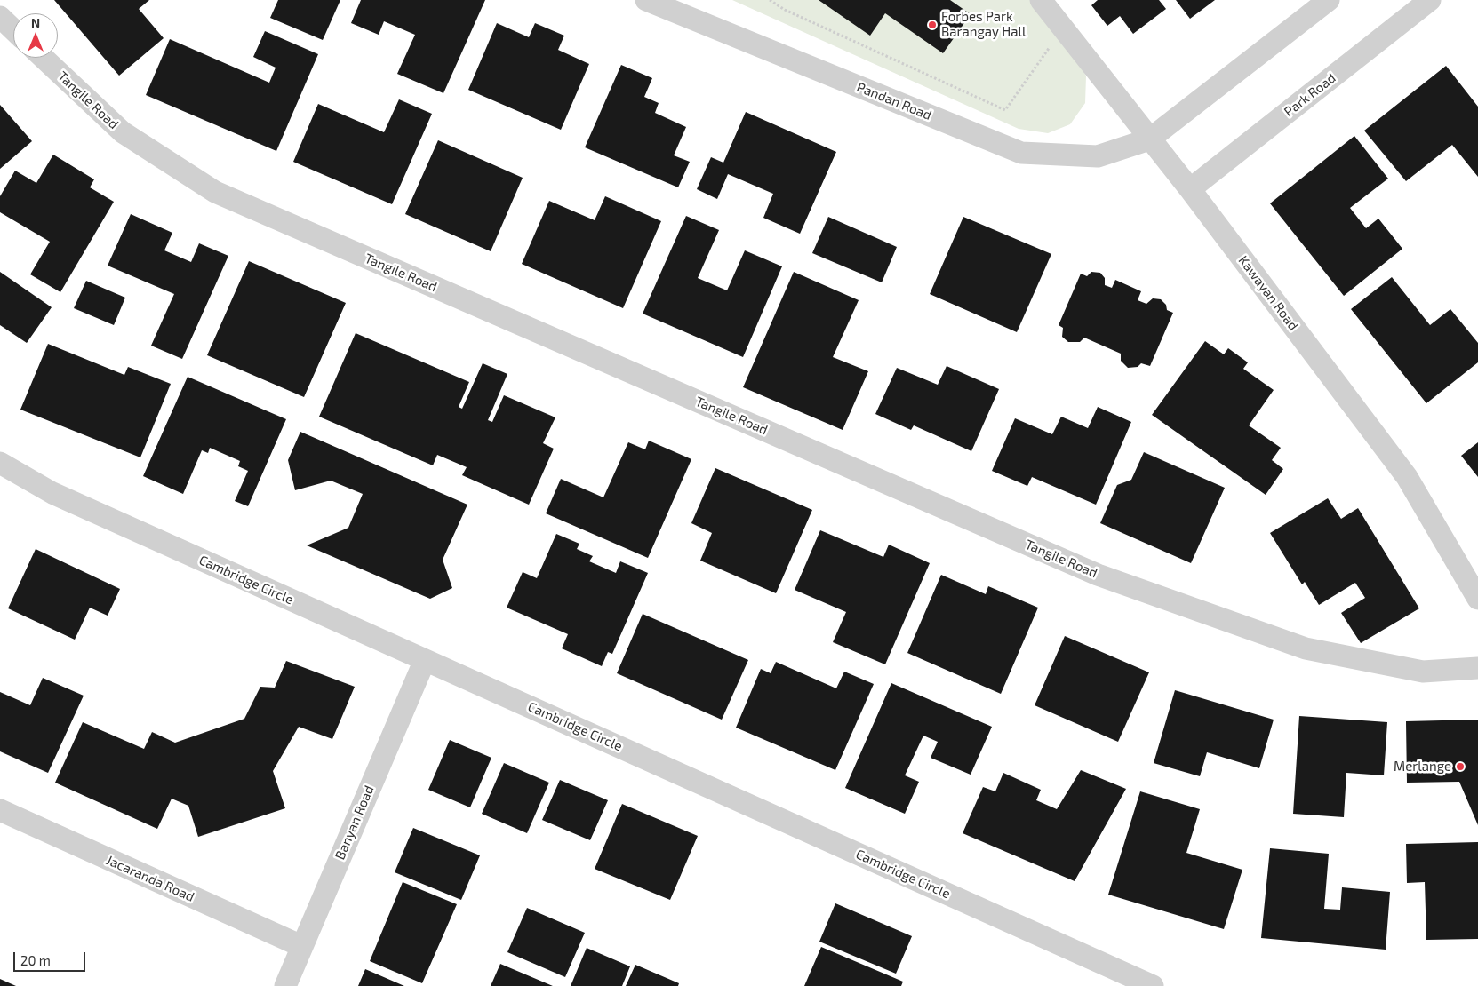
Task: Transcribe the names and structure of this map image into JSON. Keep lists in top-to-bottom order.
{
  "streets": {
    "street": [
      "Park Road",
      "Tangile Road",
      "Pandan Road",
      "Kawayan Road",
      "Cambridge Circle",
      "Banyan Road",
      "Jacaranda Road"
    ]
  },
  "crossings": [
    ["Park Road", "Kawayan Road"],
    ["Pandan Road", "Kawayan Road"],
    ["Cambridge Circle", "Banyan Road"],
    ["Banyan Road", "Jacaranda Road"]
  ],
  "places": ["Forbes Park Barangay Hall", "Merlange"],
  "scale_bar": "20 m",
  "north": "top"
}
